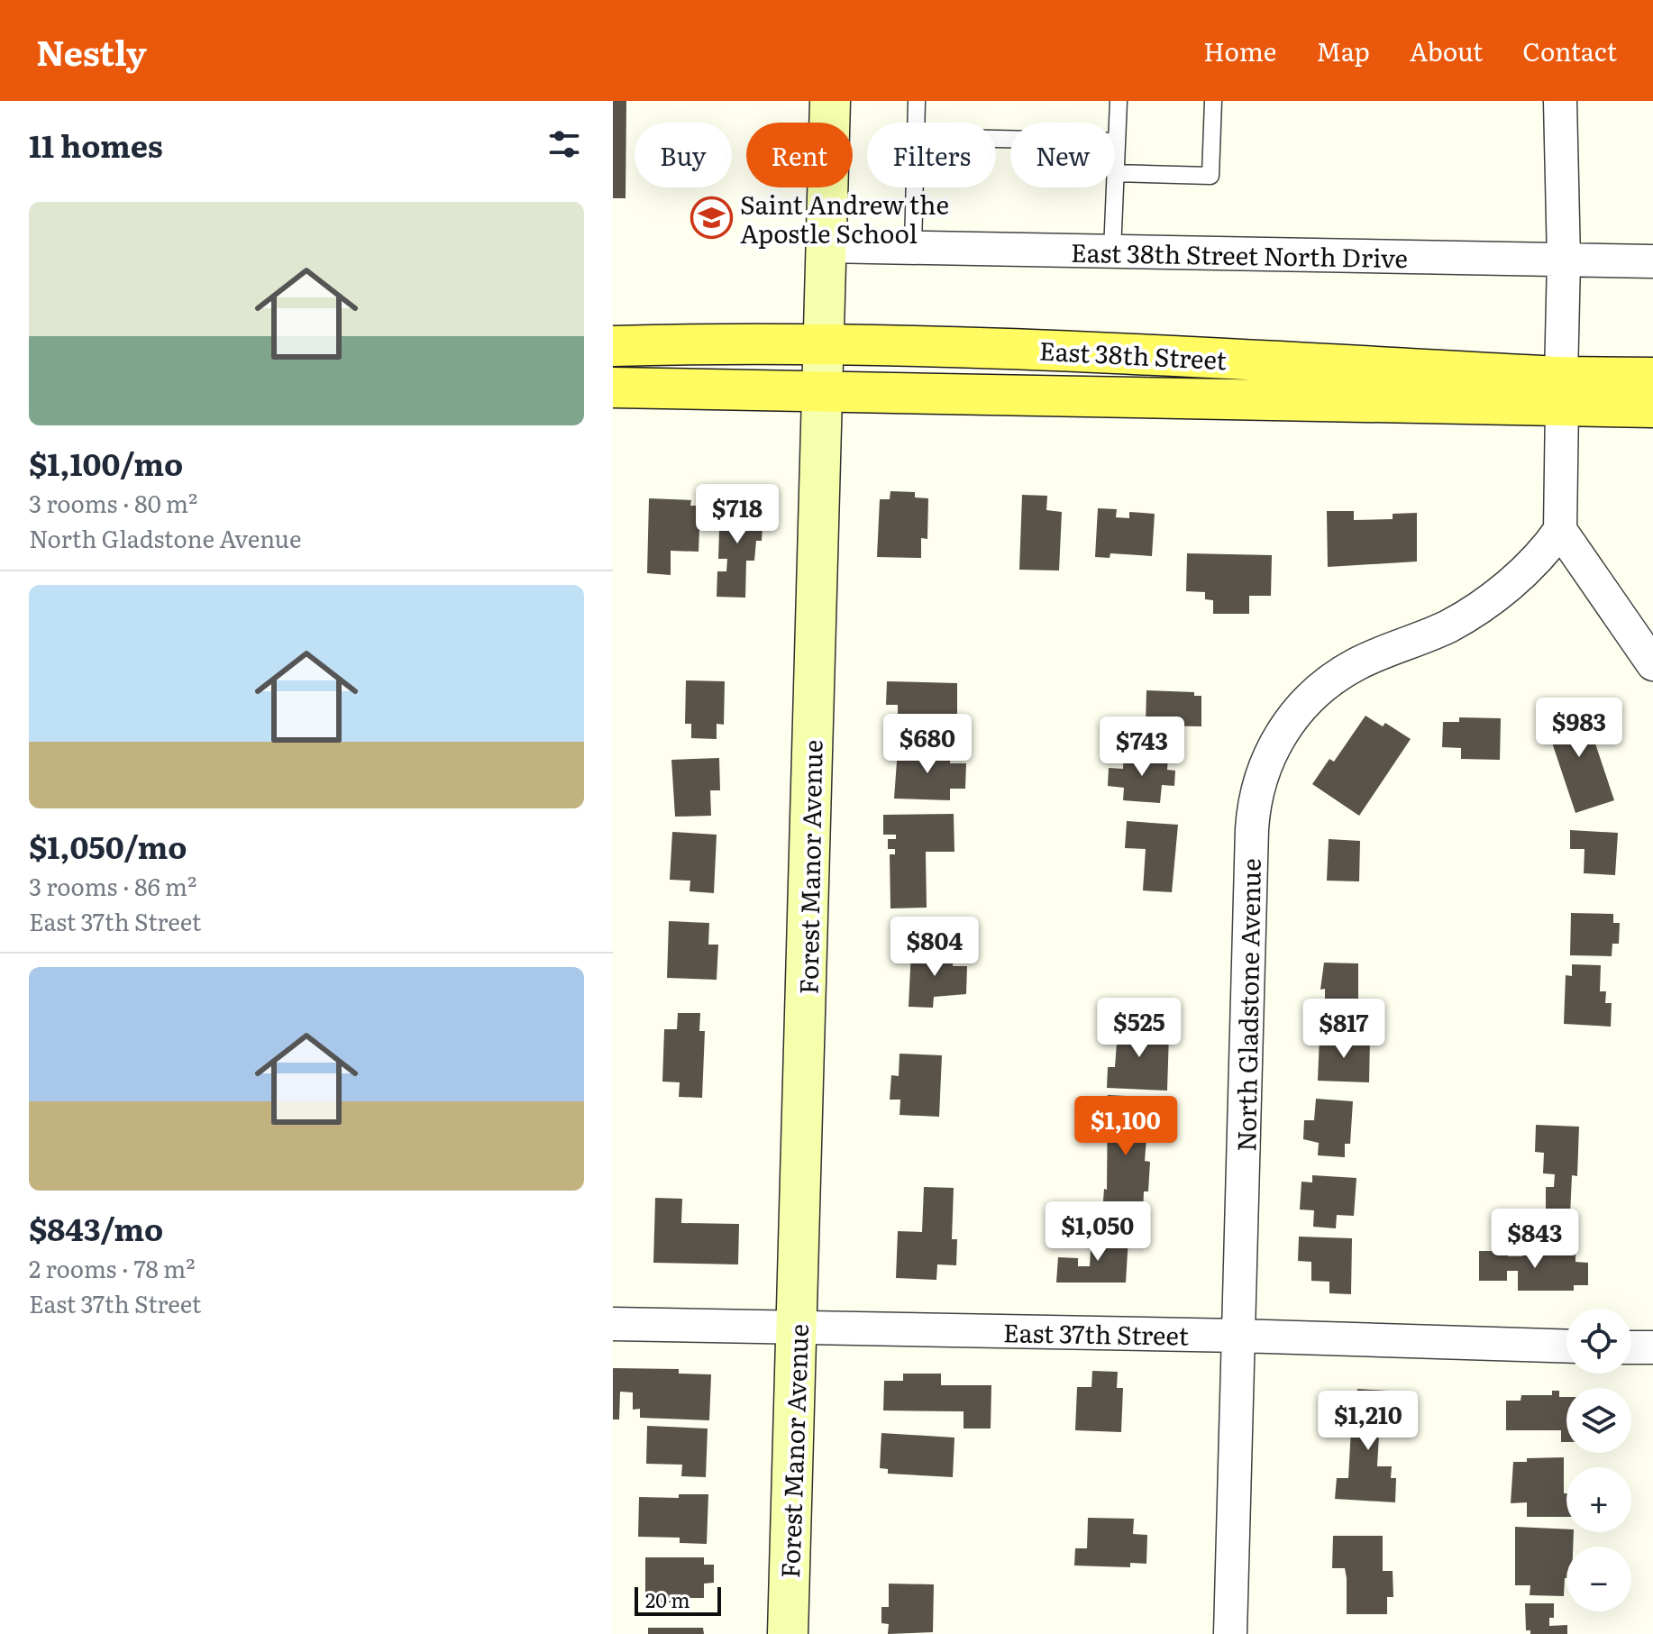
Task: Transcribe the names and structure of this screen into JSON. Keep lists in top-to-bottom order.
{
  "streets": {
    "main road": ["East 38th Street"],
    "street": [
      "East 38th Street North Drive",
      "Forest Manor Avenue",
      "North Gladstone Avenue",
      "East 37th Street"
    ]
  },
  "crossings": [
    ["East 38th Street North Drive", "Forest Manor Avenue"],
    ["East 38th Street", "Forest Manor Avenue"],
    ["Forest Manor Avenue", "East 37th Street"],
    ["North Gladstone Avenue", "East 37th Street"]
  ],
  "places": {
    "school or university": ["Saint Andrew the Apostle School"]
  },
  "scale_bar": "20 m",
  "page": {
    "header": "Nestly",
    "nav": [
      "Home",
      "Map",
      "About",
      "Contact"
    ],
    "heading": "11 homes",
    "chip": [
      "Buy",
      "Rent",
      "Filters",
      "New"
    ],
    "list": [
      {
        "name": "$1,100/mo",
        "note": "3 rooms · 80 m² · North Gladstone Avenue"
      },
      {
        "name": "$1,050/mo",
        "note": "3 rooms · 86 m² · East 37th Street"
      },
      {
        "name": "$843/mo",
        "note": "2 rooms · 78 m² · East 37th Street"
      }
    ],
    "price": [
      "$718",
      "$983",
      "$680",
      "$743",
      "$804",
      "$525",
      "$817",
      "$1,100",
      "$1,050",
      "$843",
      "$1,210"
    ],
    "map_buttons": ["+", "−"],
    "scale": "20 m"
  }
}
